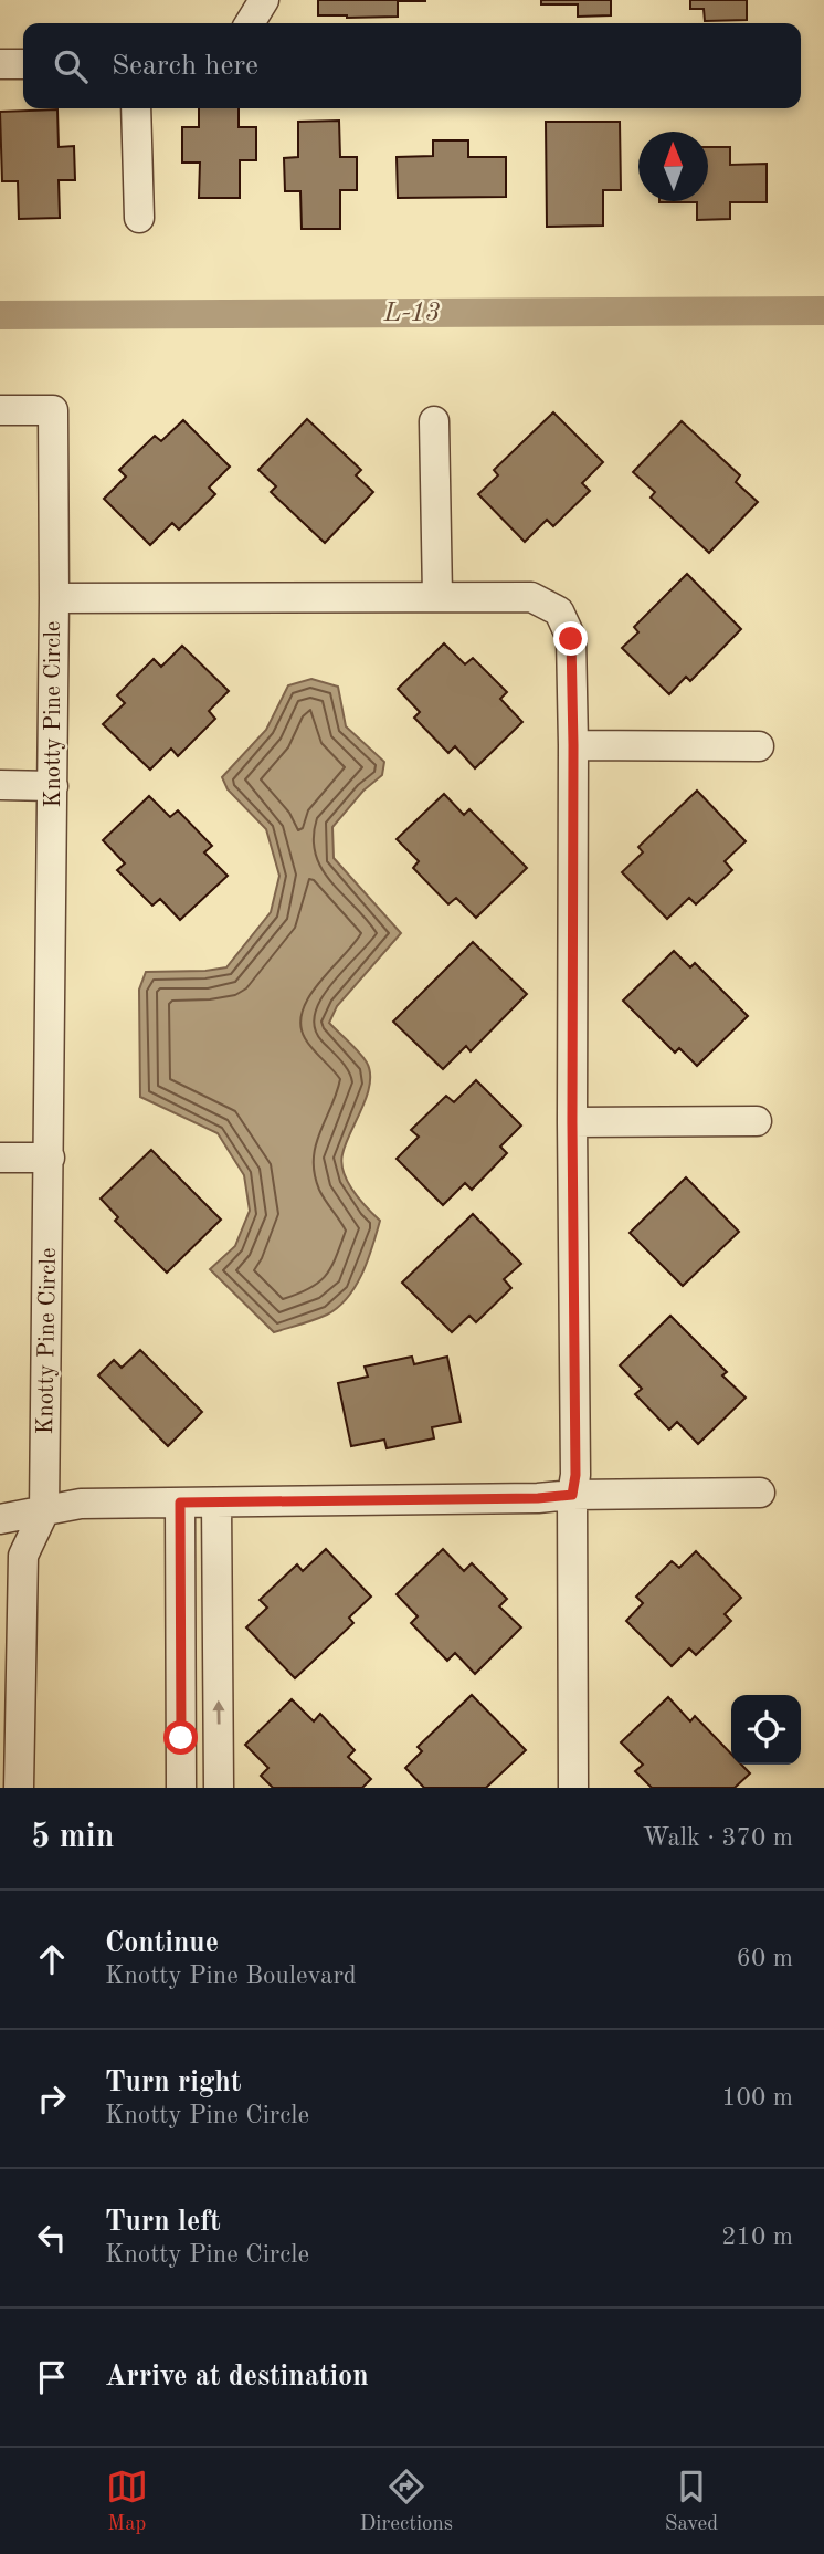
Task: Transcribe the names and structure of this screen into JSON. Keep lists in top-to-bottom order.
{
  "streets": {
    "street": ["Knotty Pine Circle"]
  },
  "water": ["L-13"],
  "north": "top",
  "page": {
    "search": "Search here",
    "heading": ["5 min", "Walk · 370 m"],
    "list": [
      ["Continue", "Knotty Pine Boulevard", "60 m"],
      ["Turn right", "Knotty Pine Circle", "100 m"],
      ["Turn left", "Knotty Pine Circle", "210 m"],
      "Arrive at destination"
    ],
    "nav": ["Map", "Directions", "Saved"]
  }
}
